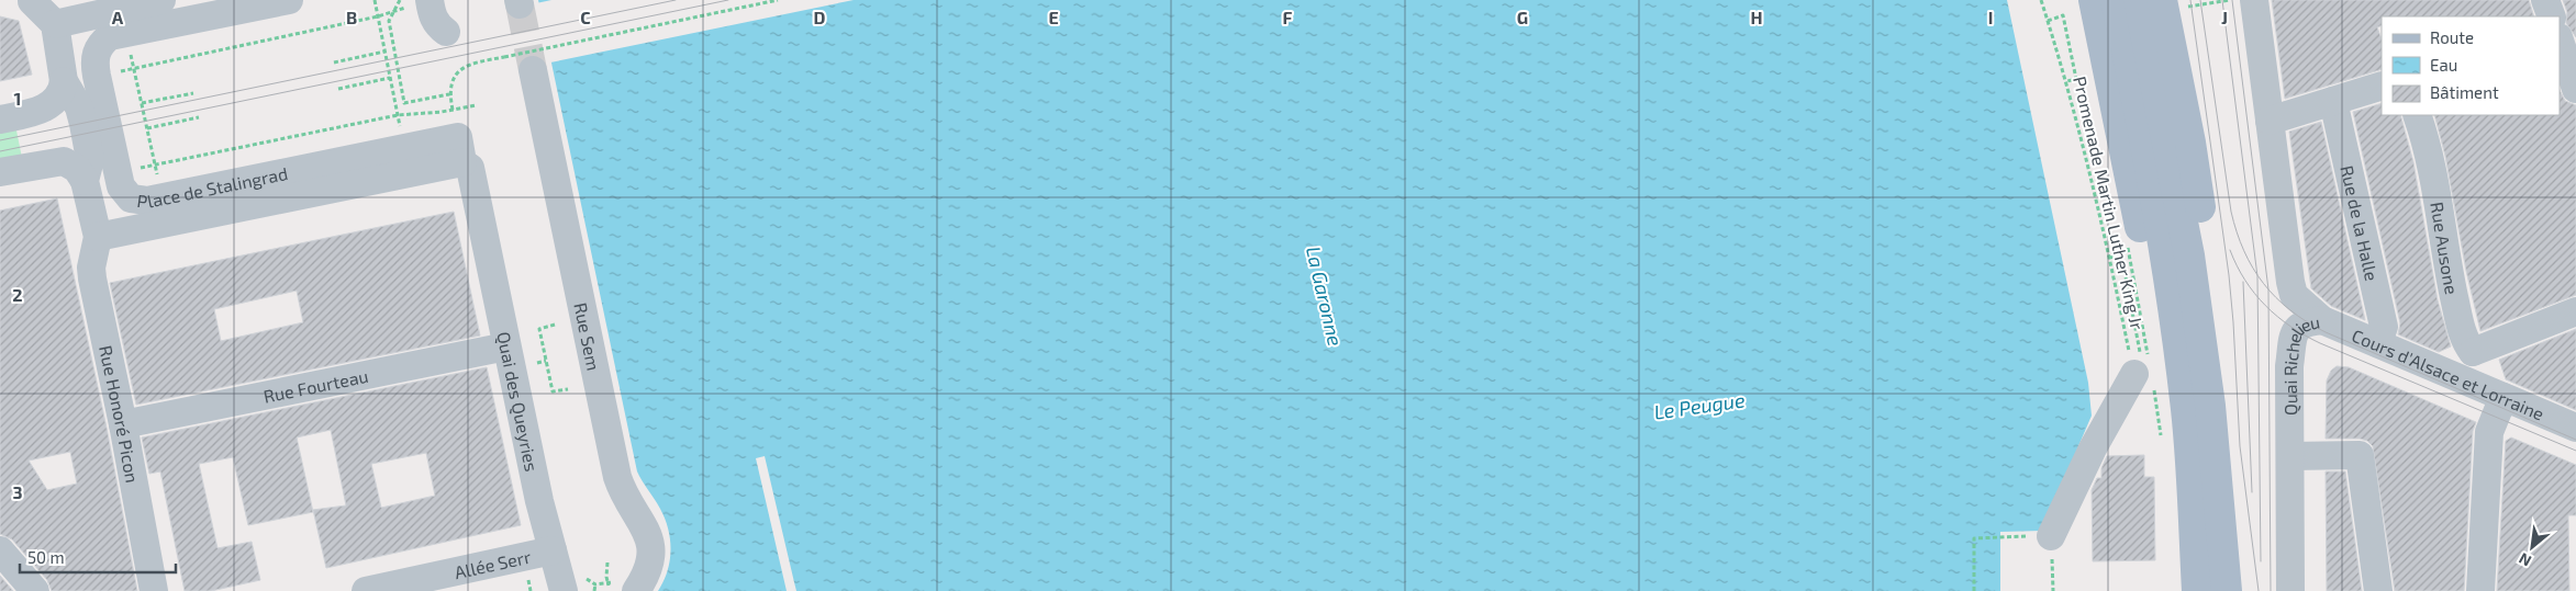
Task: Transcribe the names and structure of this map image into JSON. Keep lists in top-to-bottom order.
{
  "streets": {
    "street": [
      "Place de Stalingrad",
      "Rue de la Halle",
      "Rue Ausone",
      "Rue Sem",
      "Quai Richelieu",
      "Cours d'Alsace et Lorraine",
      "Rue Fourteau",
      "Quai des Queyries",
      "Rue Honoré Picon",
      "Allée Serr"
    ],
    "path": ["Promenade Martin Luther King Jr"]
  },
  "crossings": [
    ["Place de Stalingrad", "Quai des Queyries"],
    ["Place de Stalingrad", "Rue Honoré Picon"],
    ["Rue de la Halle", "Cours d'Alsace et Lorraine"],
    ["Quai Richelieu", "Cours d'Alsace et Lorraine"],
    ["Rue Fourteau", "Quai des Queyries"],
    ["Rue Fourteau", "Rue Honoré Picon"],
    ["Quai des Queyries", "Allée Serr"]
  ],
  "water": ["La Garonne", "Le Peugue"],
  "legend": ["Route", "Eau", "Bâtiment"],
  "scale_bar": "50 m",
  "north": "bottom left",
  "grid": {
    "columns": [
      "A",
      "B",
      "C",
      "D",
      "E",
      "F",
      "G",
      "H",
      "I",
      "J"
    ],
    "rows": ["1", "2", "3"]
  }
}
